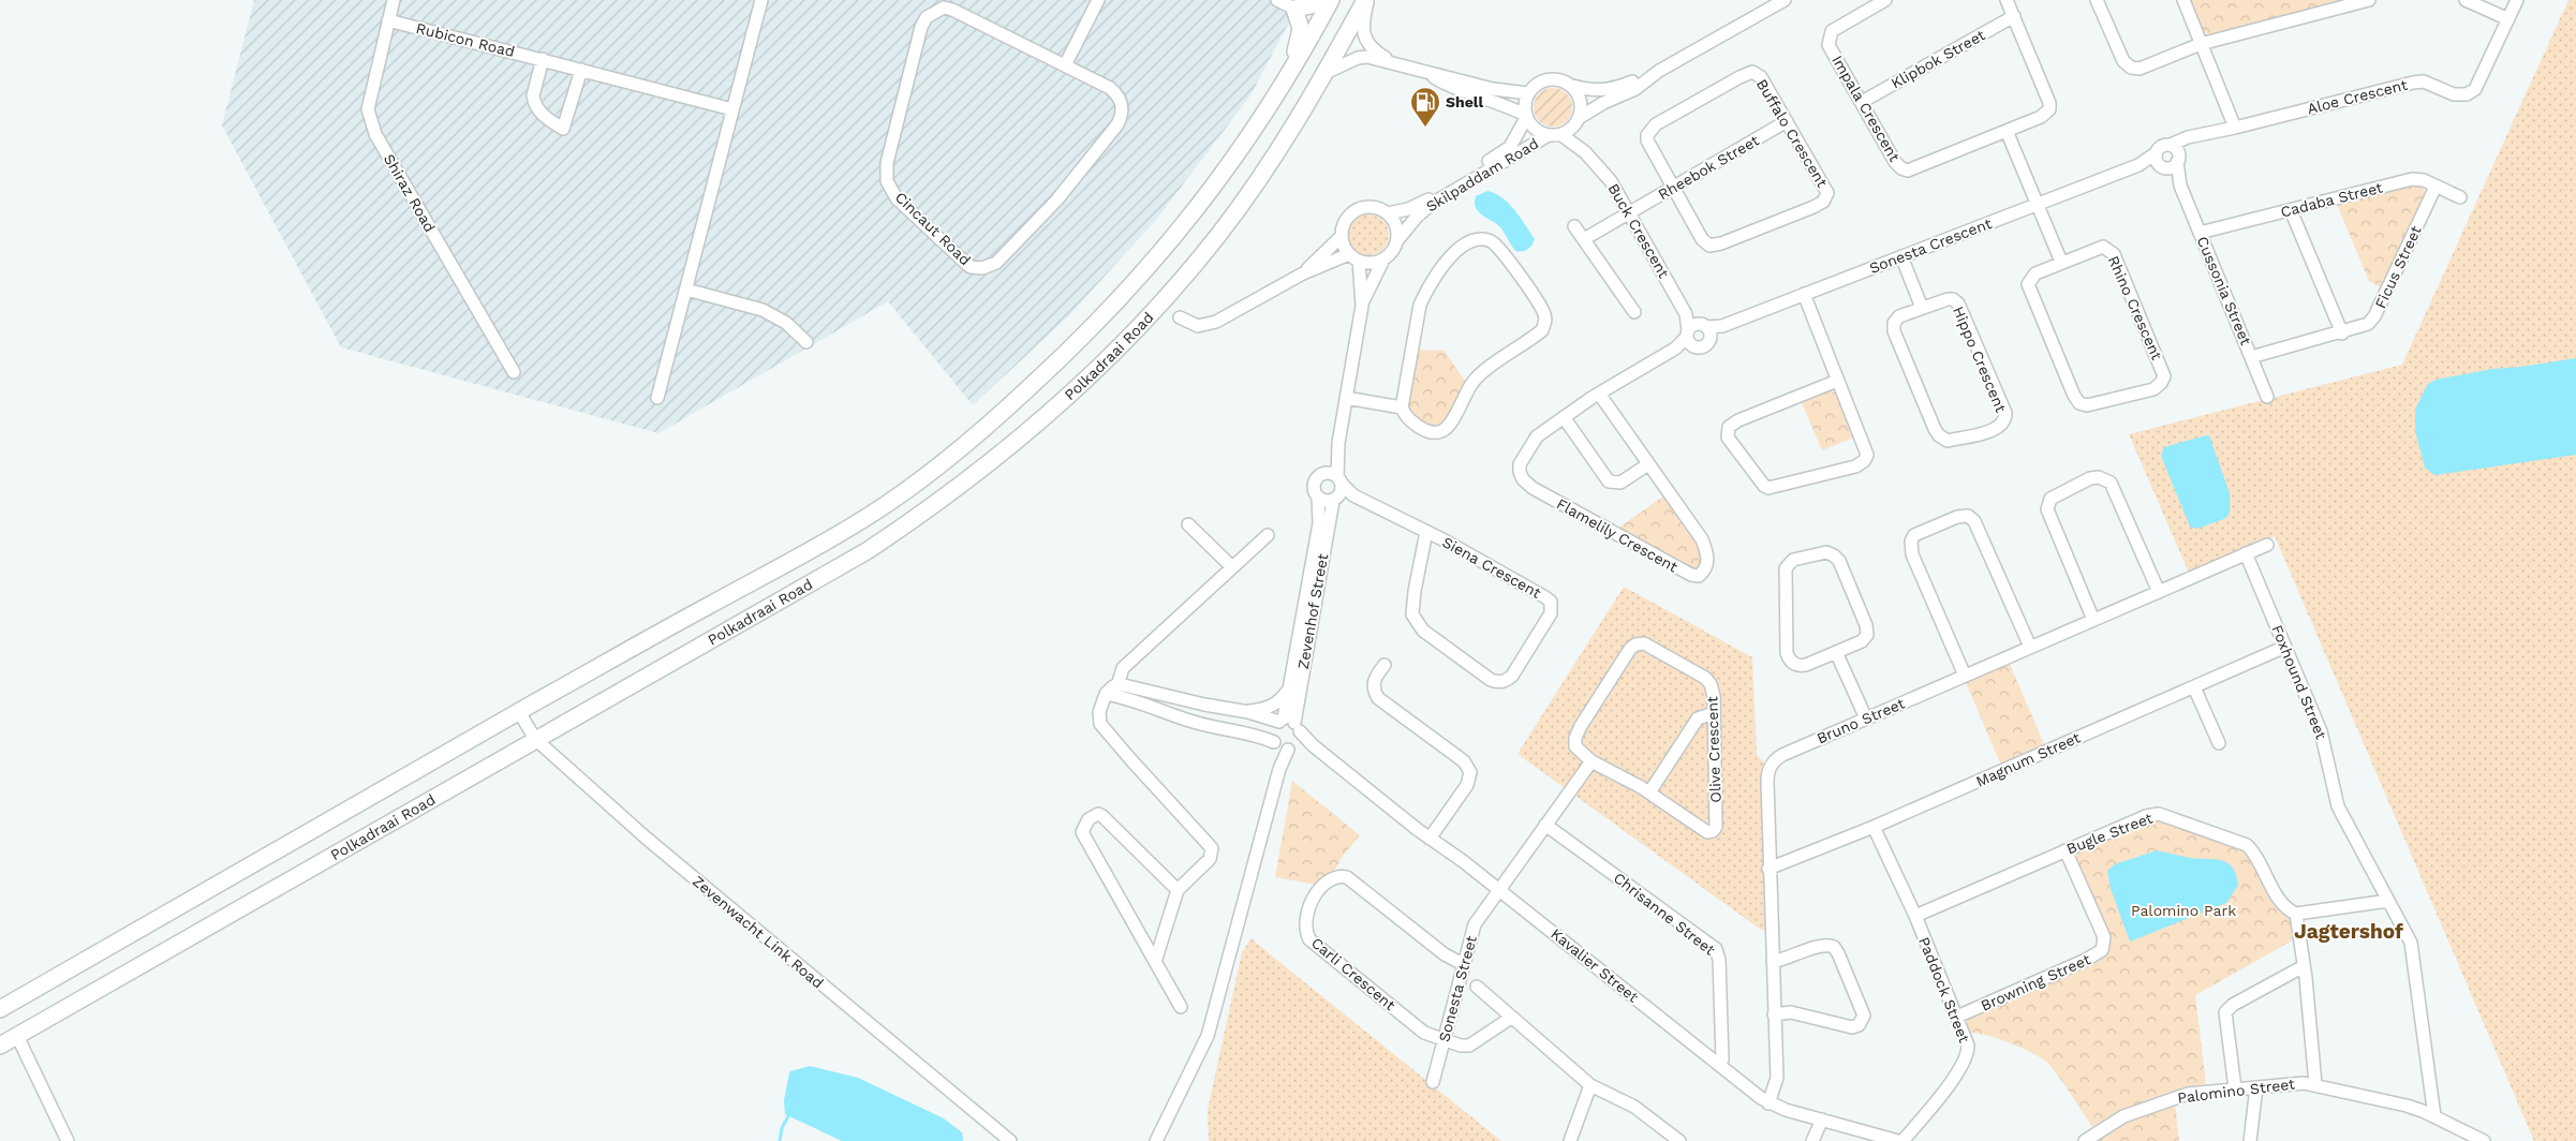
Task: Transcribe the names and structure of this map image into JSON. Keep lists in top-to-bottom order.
{
  "streets": {
    "main road": ["Polkadraai Road"],
    "street": [
      "Rubicon Road",
      "Klipbok Street",
      "Aloe Crescent",
      "Impala Crescent",
      "Buffalo Crescent",
      "Rheebok Street",
      "Skilpaddam Road",
      "Shiraz Road",
      "Cadaba Street",
      "Cincaut Road",
      "Buck Crescent",
      "Sonesta Crescent",
      "Ficus Street",
      "Cussonia Street",
      "Rhino Crescent",
      "Hippo Crescent",
      "Flamelily Crescent",
      "Siena Crescent",
      "Zevenhof Street",
      "Foxhound Street",
      "Bruno Street",
      "Olive Crescent",
      "Magnum Street",
      "Bugle Street",
      "Chrisanne Street",
      "Zevenwacht Link Road",
      "Kavalier Street",
      "Carli Crescent",
      "Browning Street",
      "Sonesta Street",
      "Paddock Street",
      "Palomino Street"
    ]
  },
  "crossings": [
    ["Rubicon Road", "Shiraz Road"],
    ["Klipbok Street", "Impala Crescent"],
    ["Aloe Crescent", "Sonesta Crescent"],
    ["Aloe Crescent", "Cussonia Street"],
    ["Buffalo Crescent", "Rheebok Street"],
    ["Rheebok Street", "Buck Crescent"],
    ["Skilpaddam Road", "Zevenhof Street"],
    ["Cadaba Street", "Ficus Street"],
    ["Cadaba Street", "Cussonia Street"],
    ["Buck Crescent", "Sonesta Crescent"],
    ["Sonesta Crescent", "Cussonia Street"],
    ["Ficus Street", "Cussonia Street"],
    ["Polkadraai Road", "Zevenwacht Link Road"],
    ["Siena Crescent", "Zevenhof Street"],
    ["Zevenhof Street", "Kavalier Street"],
    ["Foxhound Street", "Bruno Street"],
    ["Foxhound Street", "Magnum Street"],
    ["Foxhound Street", "Palomino Street"],
    ["Bruno Street", "Magnum Street"],
    ["Bruno Street", "Kavalier Street"],
    ["Olive Crescent", "Sonesta Street"],
    ["Magnum Street", "Paddock Street"],
    ["Bugle Street", "Browning Street"],
    ["Bugle Street", "Paddock Street"],
    ["Chrisanne Street", "Kavalier Street"],
    ["Chrisanne Street", "Sonesta Street"],
    ["Kavalier Street", "Sonesta Street"],
    ["Carli Crescent", "Sonesta Street"],
    ["Browning Street", "Paddock Street"]
  ],
  "districts": ["Jagtershof"],
  "parks": ["Palomino Park"],
  "places": {
    "fuel station": ["Shell"]
  }
}
